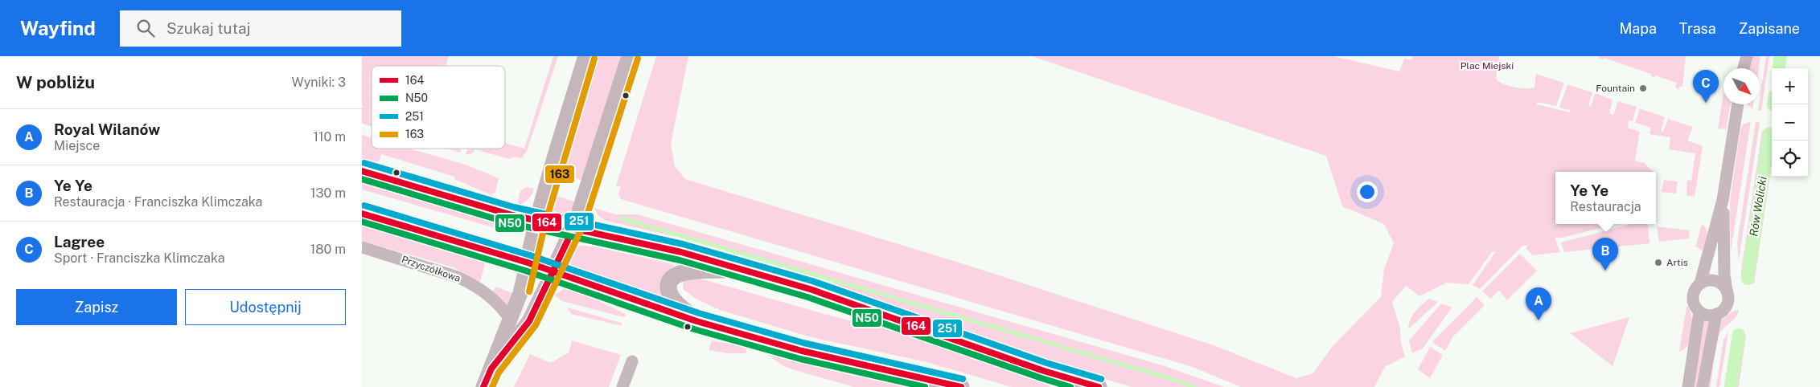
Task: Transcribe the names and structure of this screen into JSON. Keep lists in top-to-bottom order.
{
  "streets": {
    "street": ["Przyczółkowa"]
  },
  "water": ["Rów Wolicki"],
  "parks": ["Plac Miejski"],
  "places": ["Fountain", "Artis"],
  "lines": [
    "transit line 163",
    "transit line 251",
    "transit line 164",
    "transit line N50"
  ],
  "legend": [
    "164",
    "N50",
    "251",
    "163"
  ],
  "north": "bottom right",
  "page": {
    "header": "Wayfind",
    "search": "Szukaj tutaj",
    "nav": ["Mapa", "Trasa", "Zapisane"],
    "heading": ["W pobliżu", "Wyniki: 3"],
    "map_buttons": ["+", "−"],
    "pins": ["C", "B", "A"],
    "list": [
      {
        "mark": "A",
        "name": "Royal Wilanów",
        "note": "Miejsce",
        "value": "110 m"
      },
      {
        "mark": "B",
        "name": "Ye Ye",
        "note": "Restauracja · Franciszka Klimczaka",
        "value": "130 m"
      },
      {
        "mark": "C",
        "name": "Lagree",
        "note": "Sport · Franciszka Klimczaka",
        "value": "180 m"
      }
    ],
    "popup": ["Ye Ye", "Restauracja"],
    "buttons": ["Zapisz", "Udostępnij"]
  }
}
